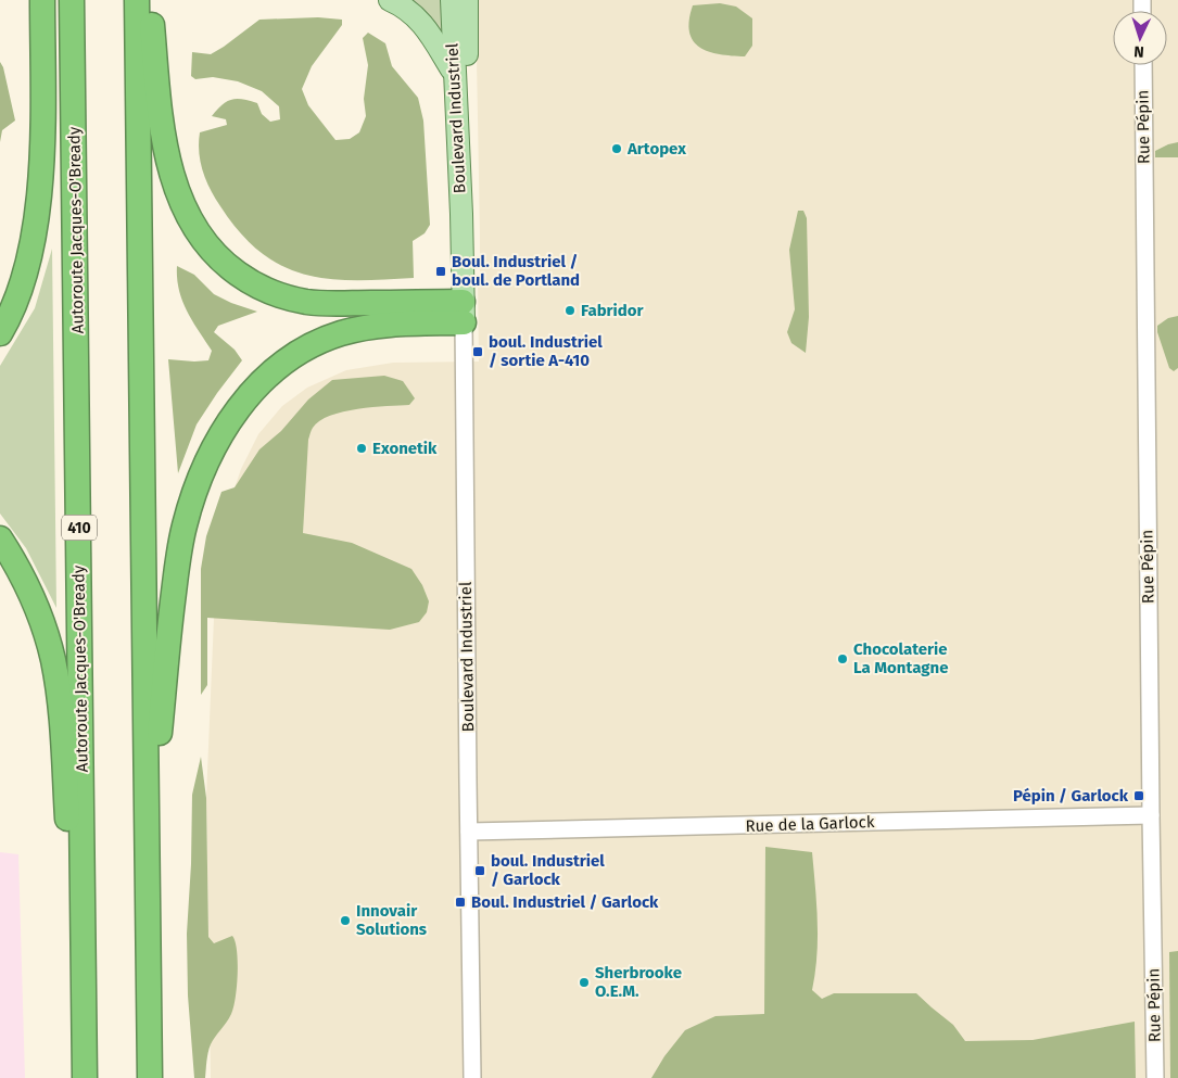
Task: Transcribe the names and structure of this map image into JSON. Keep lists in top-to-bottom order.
{
  "streets": {
    "highway": ["Autoroute Jacques-O'Bready", "410"],
    "main road": ["Boulevard Industriel"],
    "street": ["Rue Pépin", "Rue de la Garlock"]
  },
  "crossings": [
    ["Boulevard Industriel", "Rue de la Garlock"],
    ["Rue Pépin", "Rue de la Garlock"]
  ],
  "places": {
    "other": [
      "Artopex",
      "Fabridor",
      "Exonetik",
      "Chocolaterie La Montagne",
      "Innovair Solutions",
      "Sherbrooke O.E.M."
    ],
    "transit": [
      "Boul. Industriel / boul. de Portland",
      "boul. Industriel / sortie A-410",
      "Pépin / Garlock",
      "boul. Industriel / Garlock",
      "Boul. Industriel / Garlock"
    ]
  },
  "north": "bottom"
}
